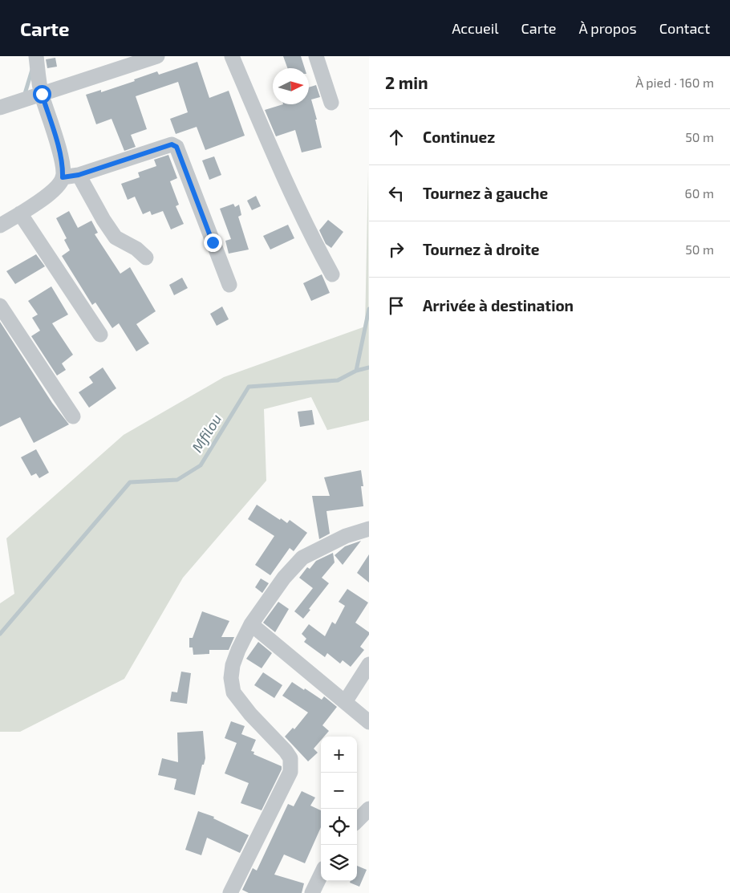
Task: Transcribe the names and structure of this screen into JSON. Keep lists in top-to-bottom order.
{
  "water": ["Mfilou"],
  "north": "right",
  "page": {
    "header": "Carte",
    "nav": [
      "Accueil",
      "Carte",
      "À propos",
      "Contact"
    ],
    "heading": ["2 min", "À pied · 160 m"],
    "list": [
      ["Continuez", "50 m"],
      ["Tournez à gauche", "60 m"],
      ["Tournez à droite", "50 m"],
      "Arrivée à destination"
    ],
    "map_buttons": ["+", "−"]
  }
}
